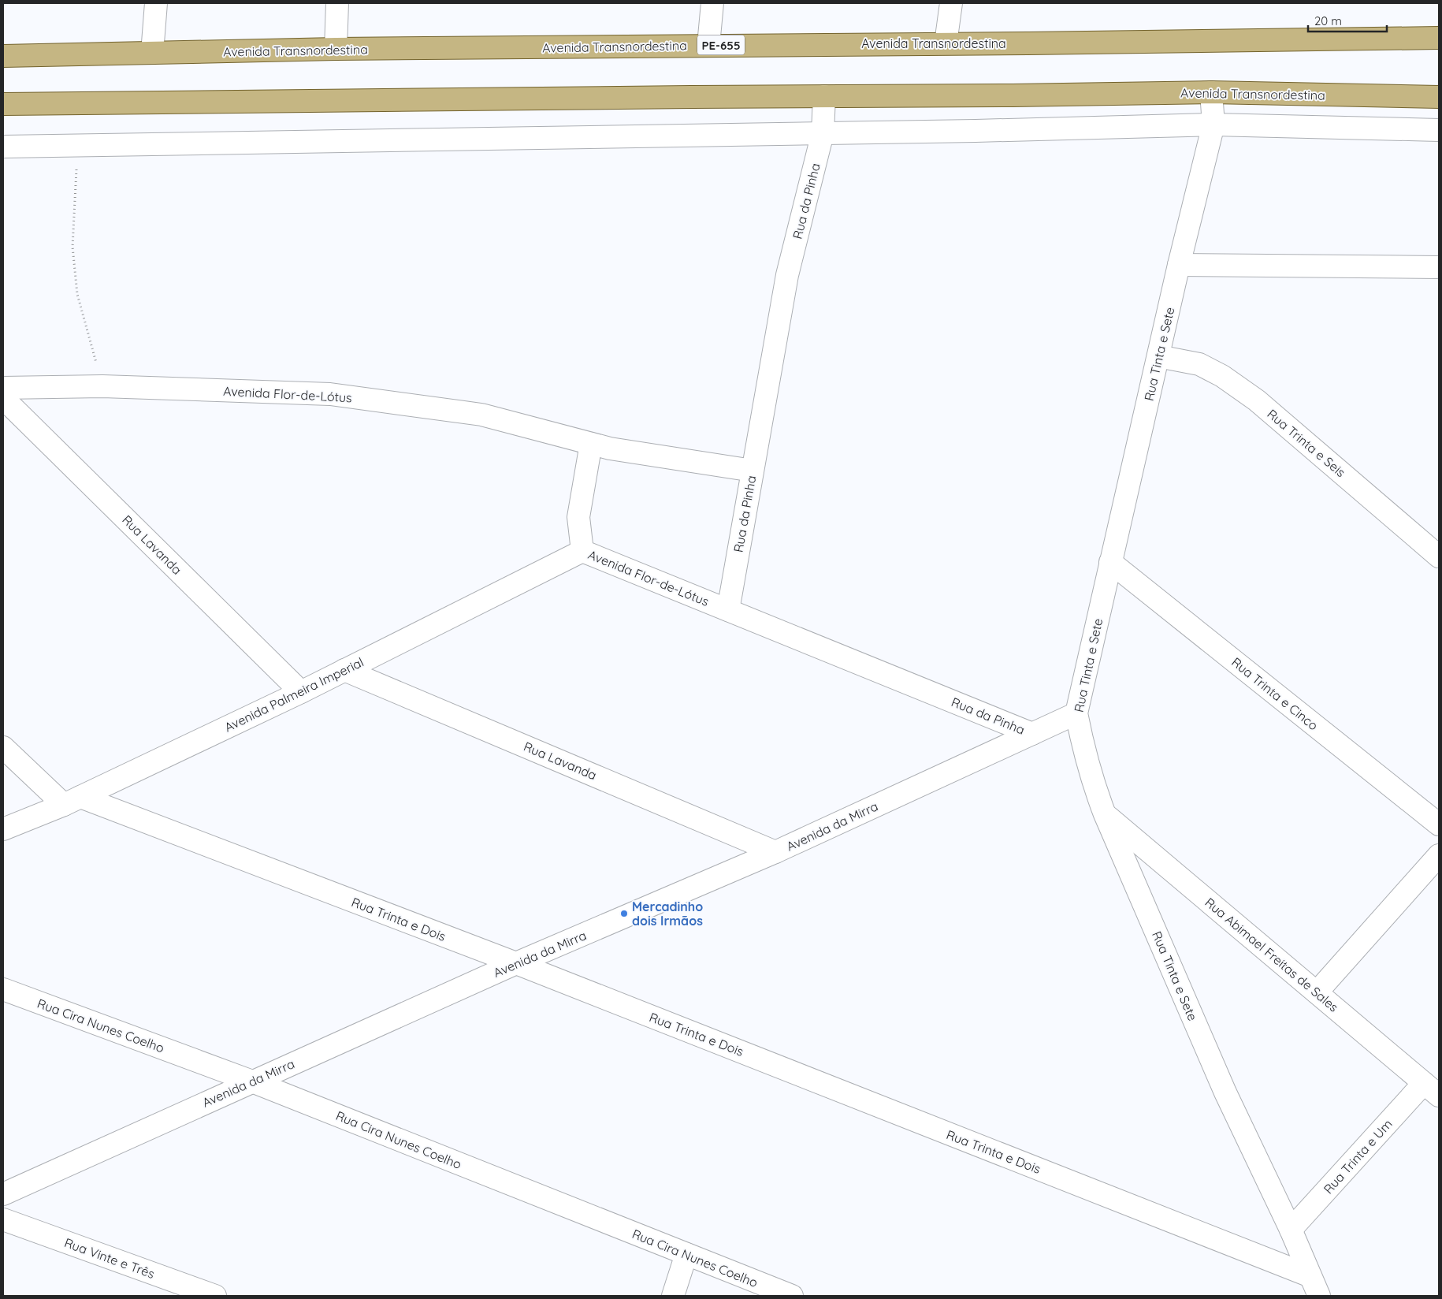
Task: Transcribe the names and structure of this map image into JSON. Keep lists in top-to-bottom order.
{
  "streets": {
    "main road": ["Avenida Transnordestina", "PE-655"],
    "street": [
      "Rua da Pinha",
      "Rua Tinta e Sete",
      "Avenida Flor-de-Lótus",
      "Rua Trinta e Seis",
      "Rua Lavanda",
      "Rua Trinta e Cinco",
      "Avenida Palmeira Imperial",
      "Avenida da Mirra",
      "Rua Trinta e Dois",
      "Rua Abimael Freitas de Sales",
      "Rua Cira Nunes Coelho",
      "Rua Trinta e Um",
      "Rua Vinte e Três"
    ]
  },
  "crossings": [
    ["Avenida Transnordestina", "Rua da Pinha"],
    ["Avenida Transnordestina", "Rua Tinta e Sete"],
    ["Rua da Pinha", "Avenida Flor-de-Lótus"],
    ["Rua da Pinha", "Avenida da Mirra"],
    ["Rua Tinta e Sete", "Rua Trinta e Seis"],
    ["Rua Tinta e Sete", "Rua Trinta e Cinco"],
    ["Rua Tinta e Sete", "Avenida da Mirra"],
    ["Rua Tinta e Sete", "Rua Trinta e Dois"],
    ["Rua Tinta e Sete", "Rua Abimael Freitas de Sales"],
    ["Rua Tinta e Sete", "Rua Trinta e Um"],
    ["Avenida Flor-de-Lótus", "Avenida Palmeira Imperial"],
    ["Rua Lavanda", "Avenida Palmeira Imperial"],
    ["Rua Lavanda", "Avenida da Mirra"],
    ["Avenida Palmeira Imperial", "Rua Trinta e Dois"],
    ["Avenida da Mirra", "Rua Trinta e Dois"],
    ["Avenida da Mirra", "Rua Cira Nunes Coelho"],
    ["Rua Abimael Freitas de Sales", "Rua Trinta e Um"]
  ],
  "places": ["Mercadinho dois Irmãos"],
  "scale_bar": "20 m"
}
